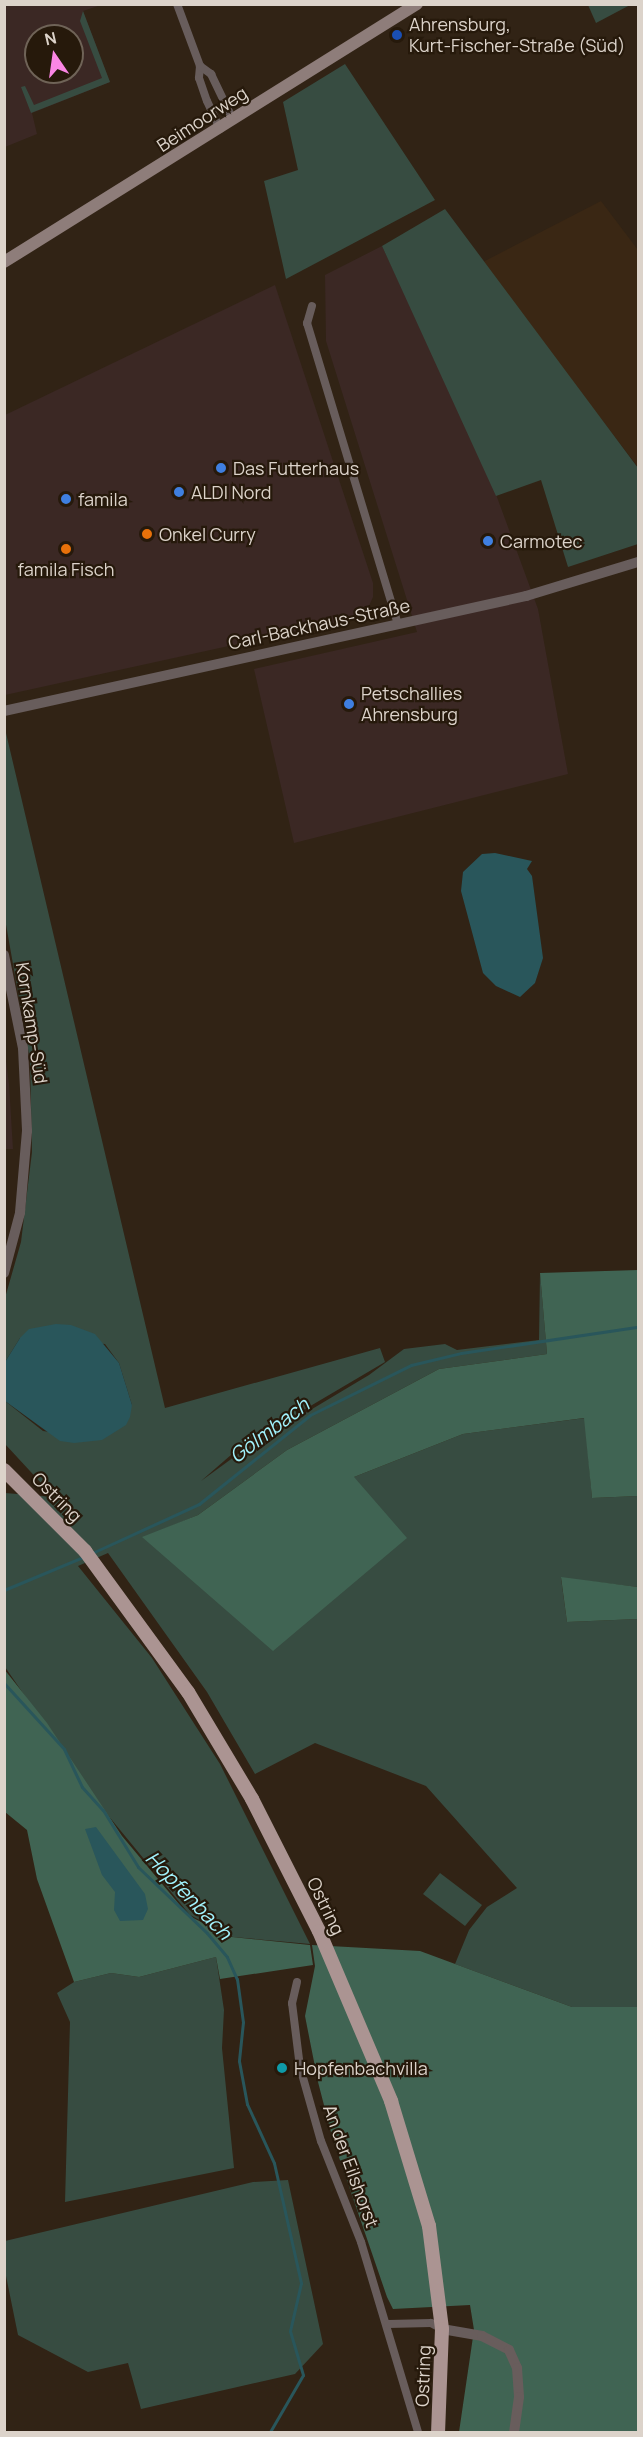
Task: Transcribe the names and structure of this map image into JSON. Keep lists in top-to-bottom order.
{
  "streets": {
    "main road": ["Beimoorweg", "Ostring"],
    "street": ["Carl-Backhaus-Straße", "Kornkamp-Süd", "An der Eilshorst"]
  },
  "water": ["Gölmbach", "Hopfenbach"],
  "places": [
    "Ahrensburg, Kurt-Fischer-Straße (Süd)",
    "Das Futterhaus",
    "ALDI Nord",
    "famila",
    "Onkel Curry",
    "Carmotec",
    "famila Fisch",
    "Petschallies Ahrensburg",
    "Hopfenbachvilla"
  ],
  "north": "top"
}
